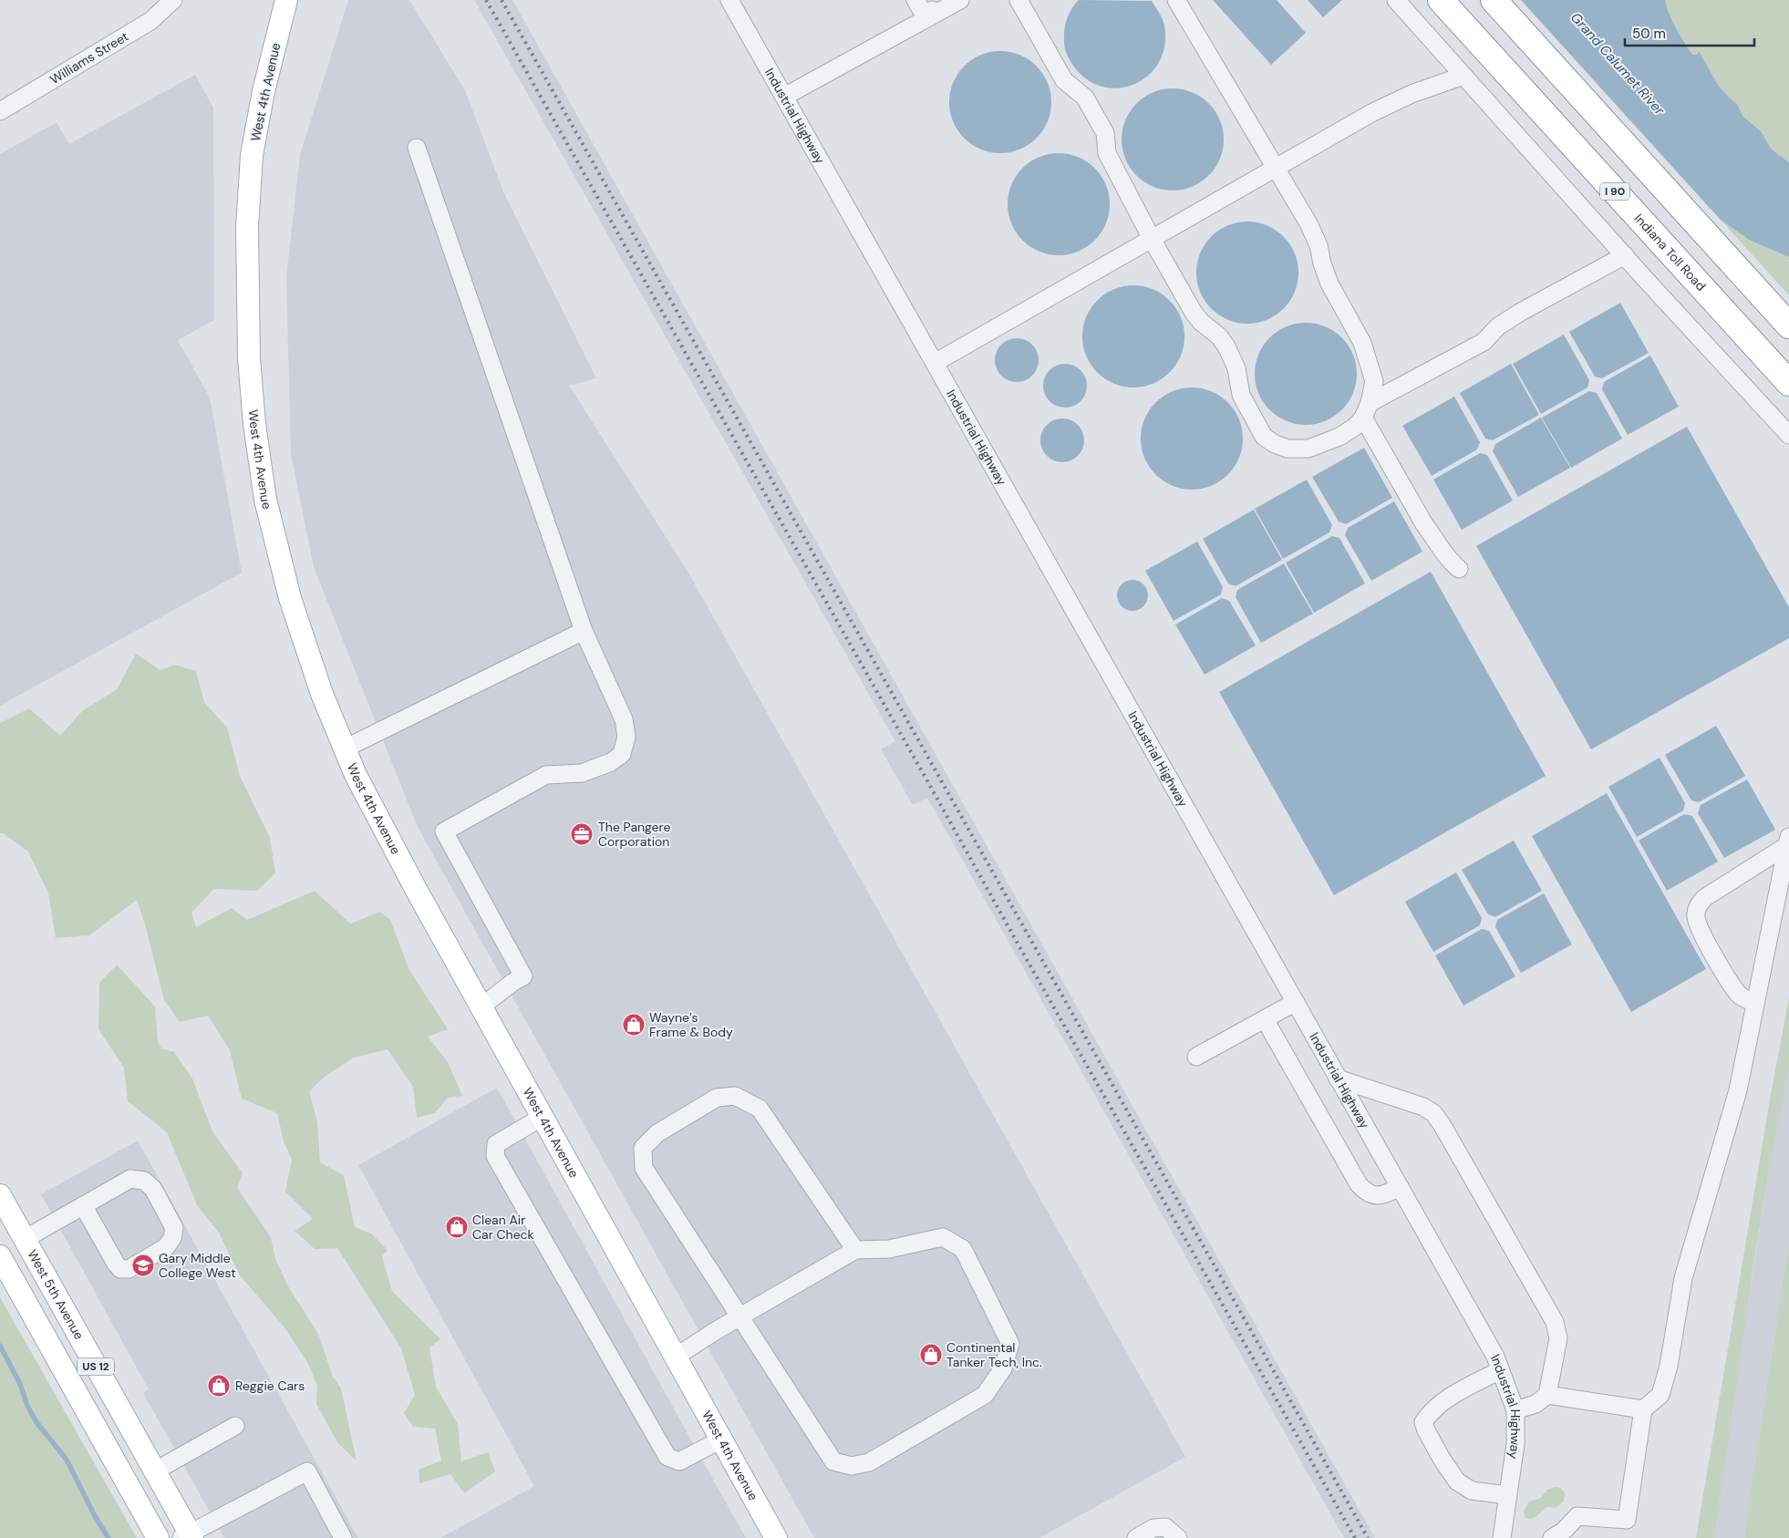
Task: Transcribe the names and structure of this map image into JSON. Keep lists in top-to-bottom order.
{
  "streets": {
    "highway": ["I 90", "Indiana Toll Road"],
    "main road": ["West 4th Avenue", "West 5th Avenue", "US 12"],
    "street": ["Williams Street", "Industrial Highway"]
  },
  "water": ["Grand Calumet River"],
  "places": {
    "office": ["The Pangere Corporation"],
    "shop": [
      "Wayne’s Frame & Body",
      "Clean Air Car Check",
      "Continental Tanker Tech, Inc.",
      "Reggie Cars"
    ],
    "school or university": ["Gary Middle College West"]
  },
  "scale_bar": "50 m"
}
